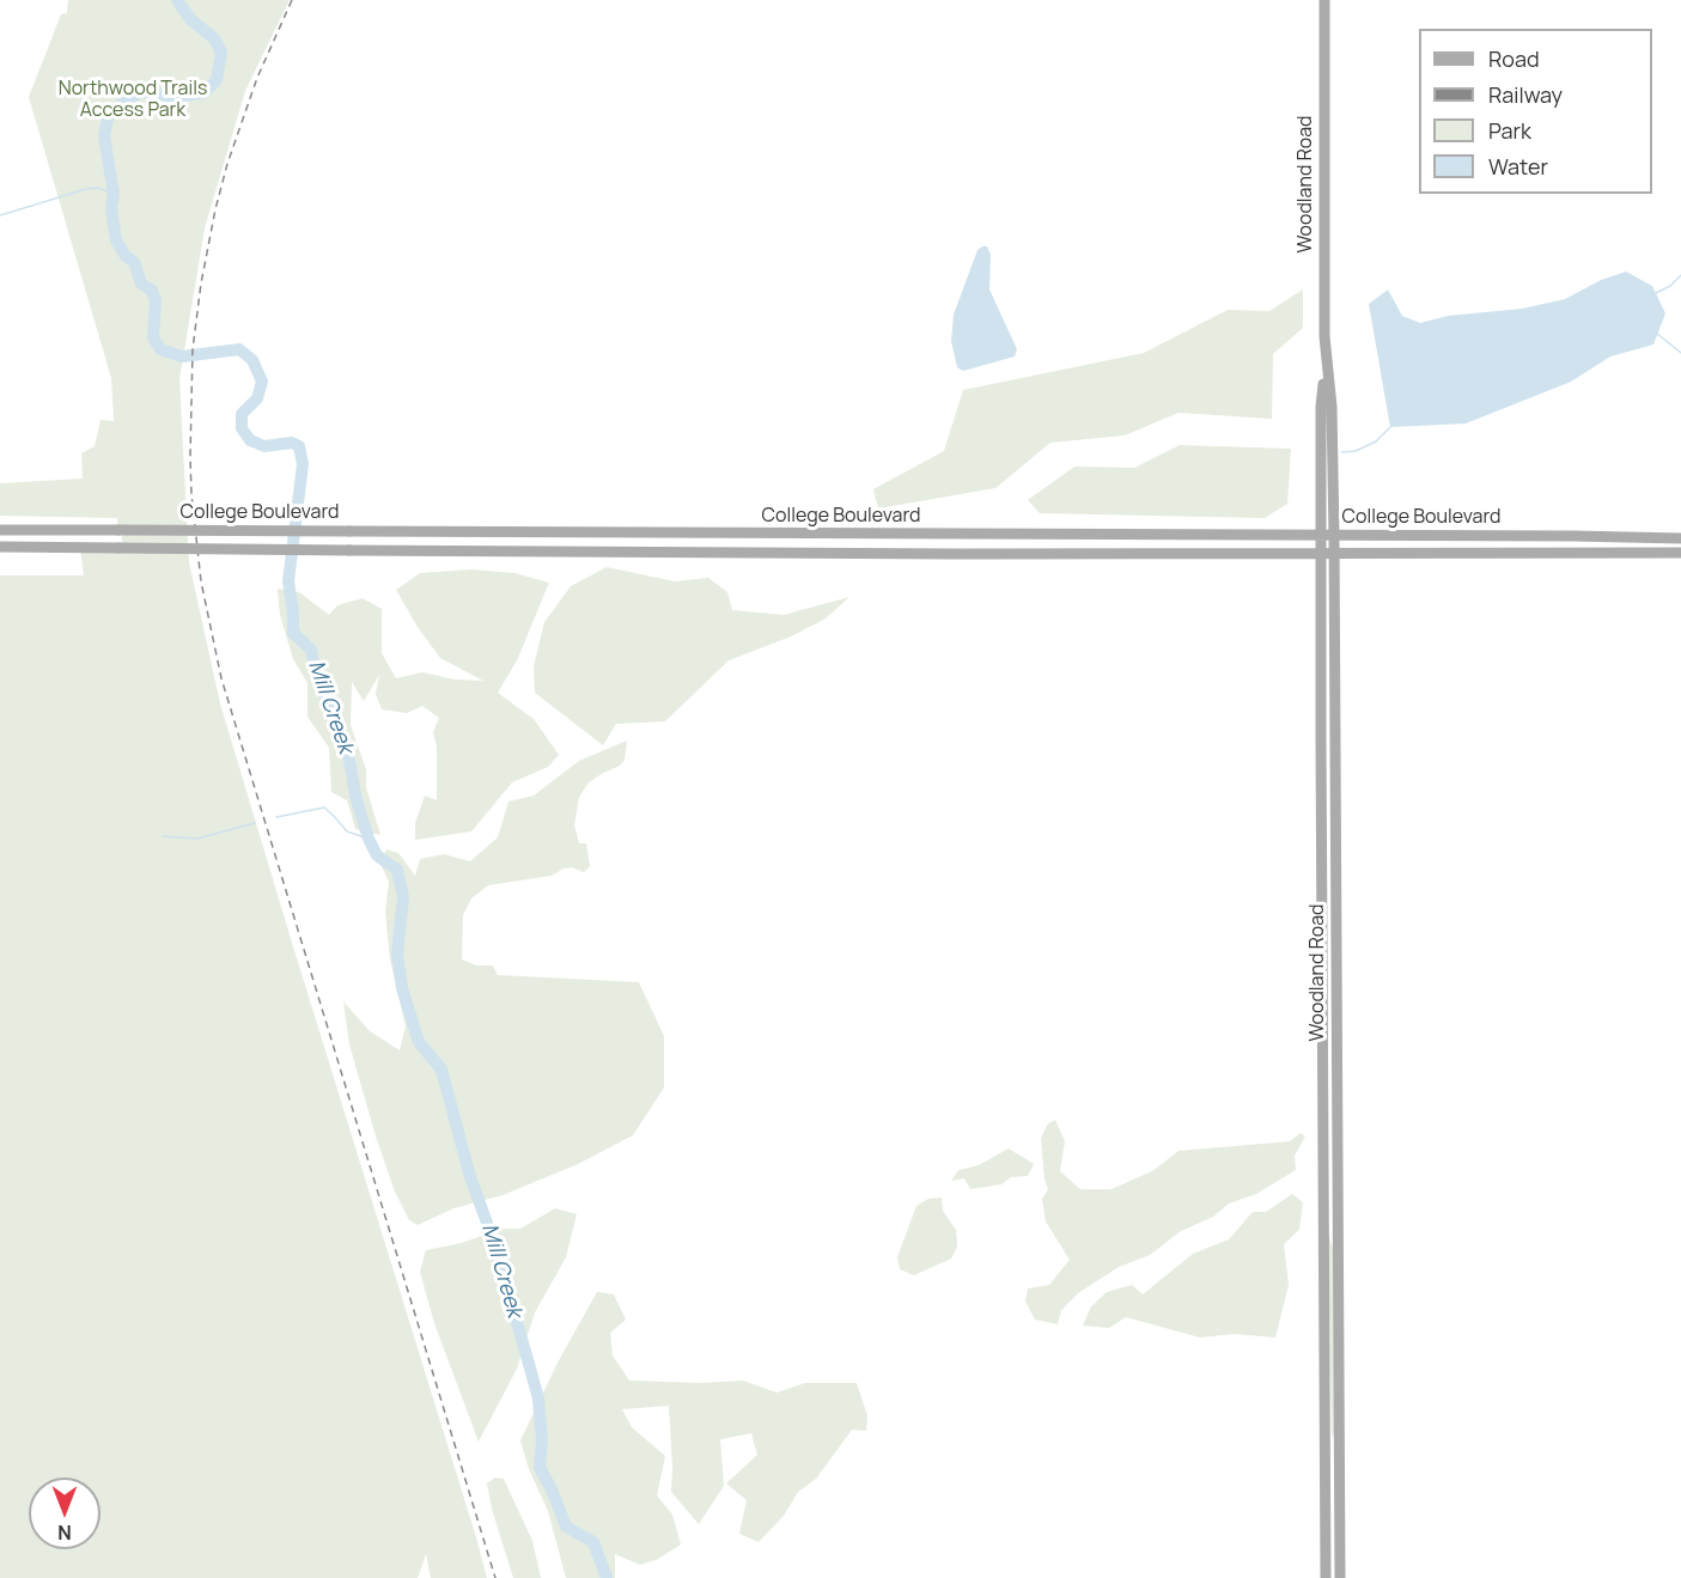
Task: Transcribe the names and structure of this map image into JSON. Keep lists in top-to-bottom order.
{
  "streets": {
    "main road": ["Woodland Road", "College Boulevard"]
  },
  "crossings": [
    ["Woodland Road", "College Boulevard"]
  ],
  "water": ["Mill Creek"],
  "parks": ["Northwood Trails Access Park"],
  "legend": [
    "Road",
    "Railway",
    "Park",
    "Water"
  ],
  "north": "bottom"
}
